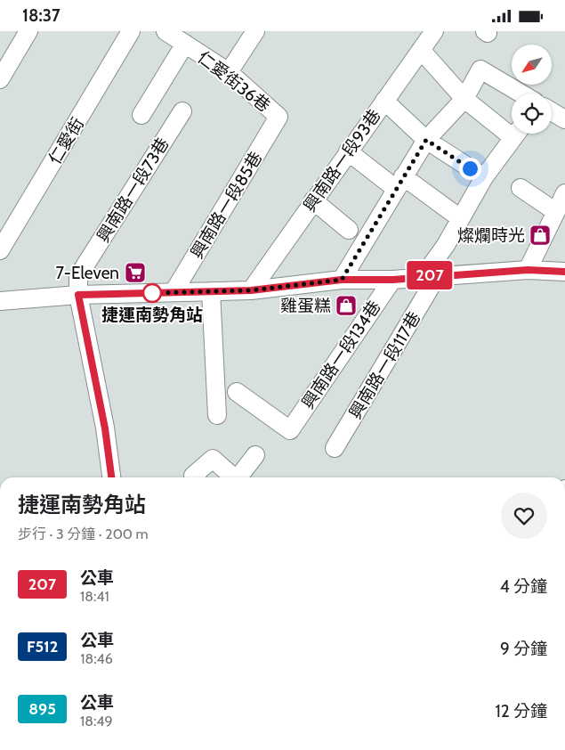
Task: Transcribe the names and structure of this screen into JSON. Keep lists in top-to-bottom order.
{
  "streets": {
    "street": [
      "仁愛街36巷",
      "仁愛街",
      "興南路一段93巷",
      "興南路一段73巷",
      "興南路一段85巷",
      "興南路一段134巷",
      "興南路一段117巷"
    ]
  },
  "crossings": [
    ["仁愛街36巷", "興南路一段85巷"]
  ],
  "places": {
    "shop": ["燦爛時光", "雞蛋糕"],
    "supermarket": ["7-Eleven"],
    "other": ["捷運南勢角站"]
  },
  "lines": ["bus line 207"],
  "north": "bottom left",
  "page": {
    "status": "18:37",
    "on_map": "207",
    "heading": ["捷運南勢角站", "步行 · 3 分鐘 · 200 m"],
    "list": [
      {
        "mark": "207",
        "name": "公車",
        "note": "18:41",
        "value": "4 分鐘"
      },
      {
        "mark": "F512",
        "name": "公車",
        "note": "18:46",
        "value": "9 分鐘"
      },
      {
        "mark": "895",
        "name": "公車",
        "note": "18:49",
        "value": "12 分鐘"
      }
    ]
  }
}
